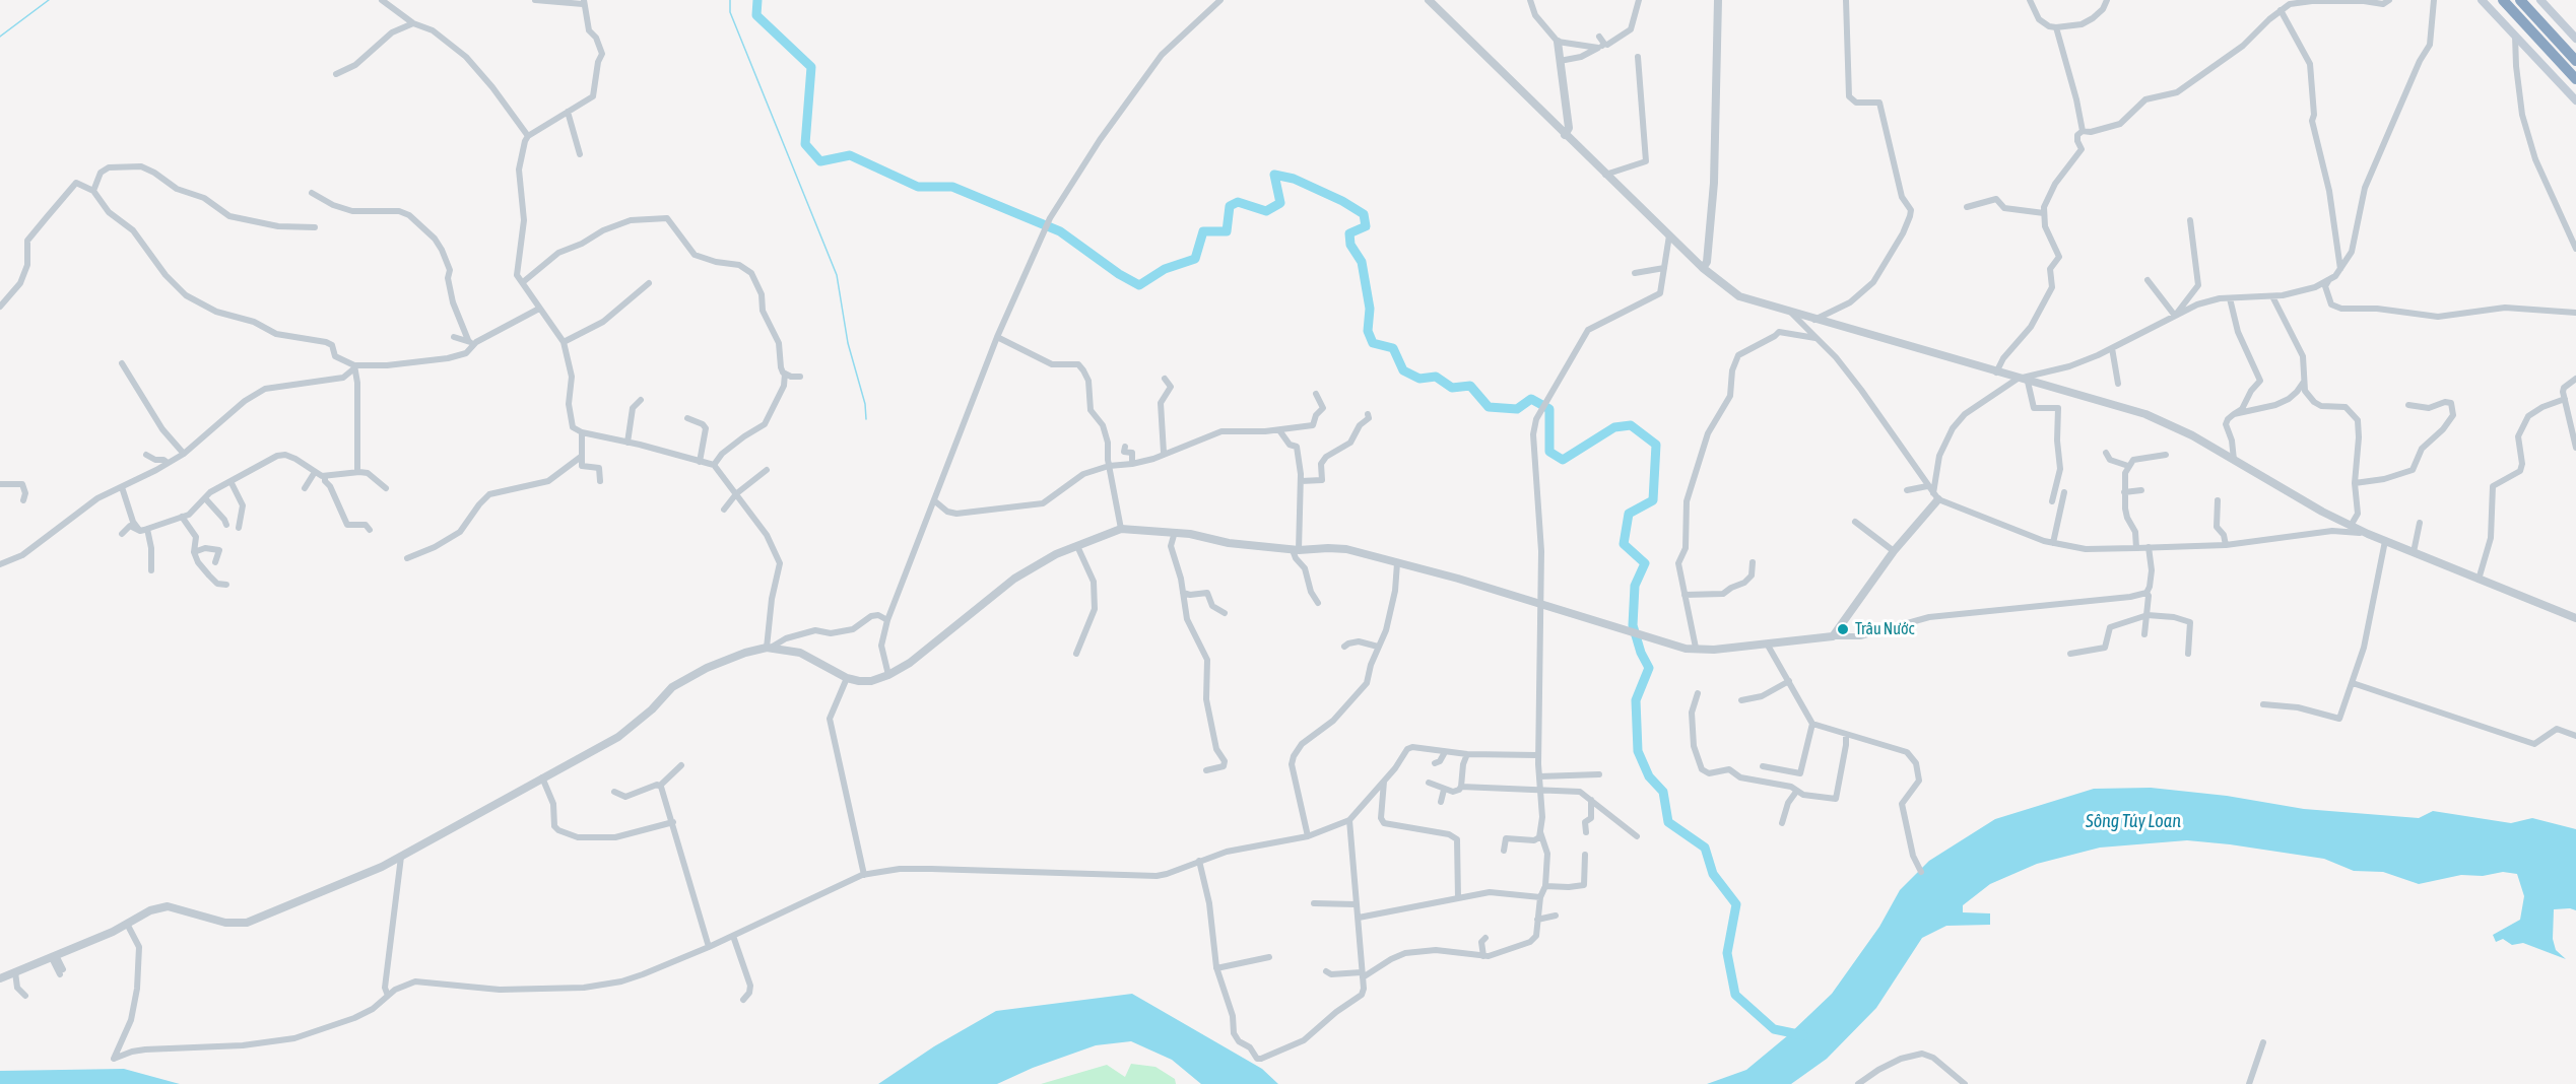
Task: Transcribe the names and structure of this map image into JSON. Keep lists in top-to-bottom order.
{
  "water": ["Sông Túy Loan"],
  "places": ["Trâu Nước"]
}
